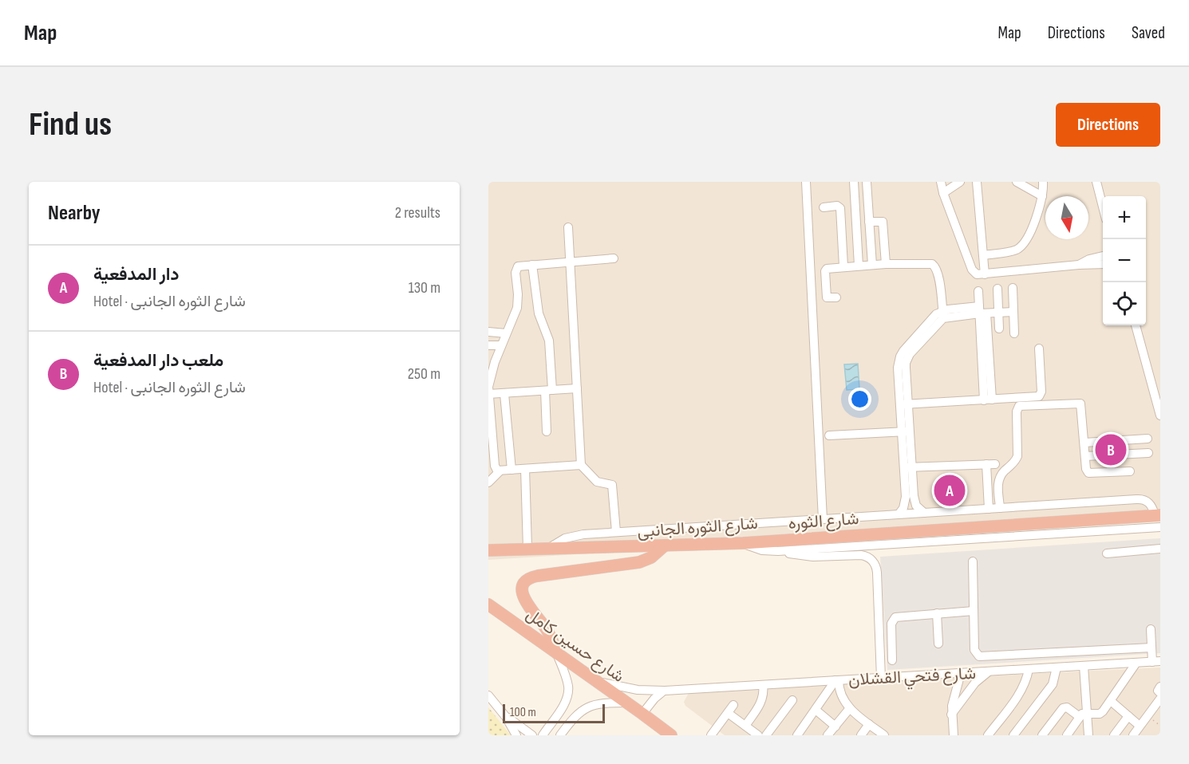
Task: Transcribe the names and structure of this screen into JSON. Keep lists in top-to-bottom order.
{
  "streets": {
    "highway": ["شارع الثوره", "شارع حسين كامل"],
    "street": ["شارع الثوره الجانبى", "شارع فتحي القشلان"]
  },
  "crossings": [
    ["شارع الثوره", "شارع الثوره الجانبى"],
    ["شارع حسين كامل", "شارع فتحي القشلان"]
  ],
  "scale_bar": "100 m",
  "north": "bottom",
  "page": {
    "header": "Map",
    "nav": ["Map", "Directions", "Saved"],
    "buttons": "Directions",
    "title": "Find us",
    "heading": ["Nearby", "2 results"],
    "map_buttons": ["+", "−"],
    "list": [
      {
        "mark": "A",
        "name": "دار المدفعية",
        "note": "Hotel · شارع الثوره الجانبى",
        "value": "130 m"
      },
      {
        "mark": "B",
        "name": "ملعب دار المدفعية",
        "note": "Hotel · شارع الثوره الجانبى",
        "value": "250 m"
      }
    ],
    "pins": ["B", "A"],
    "scale": "100 m"
  }
}
